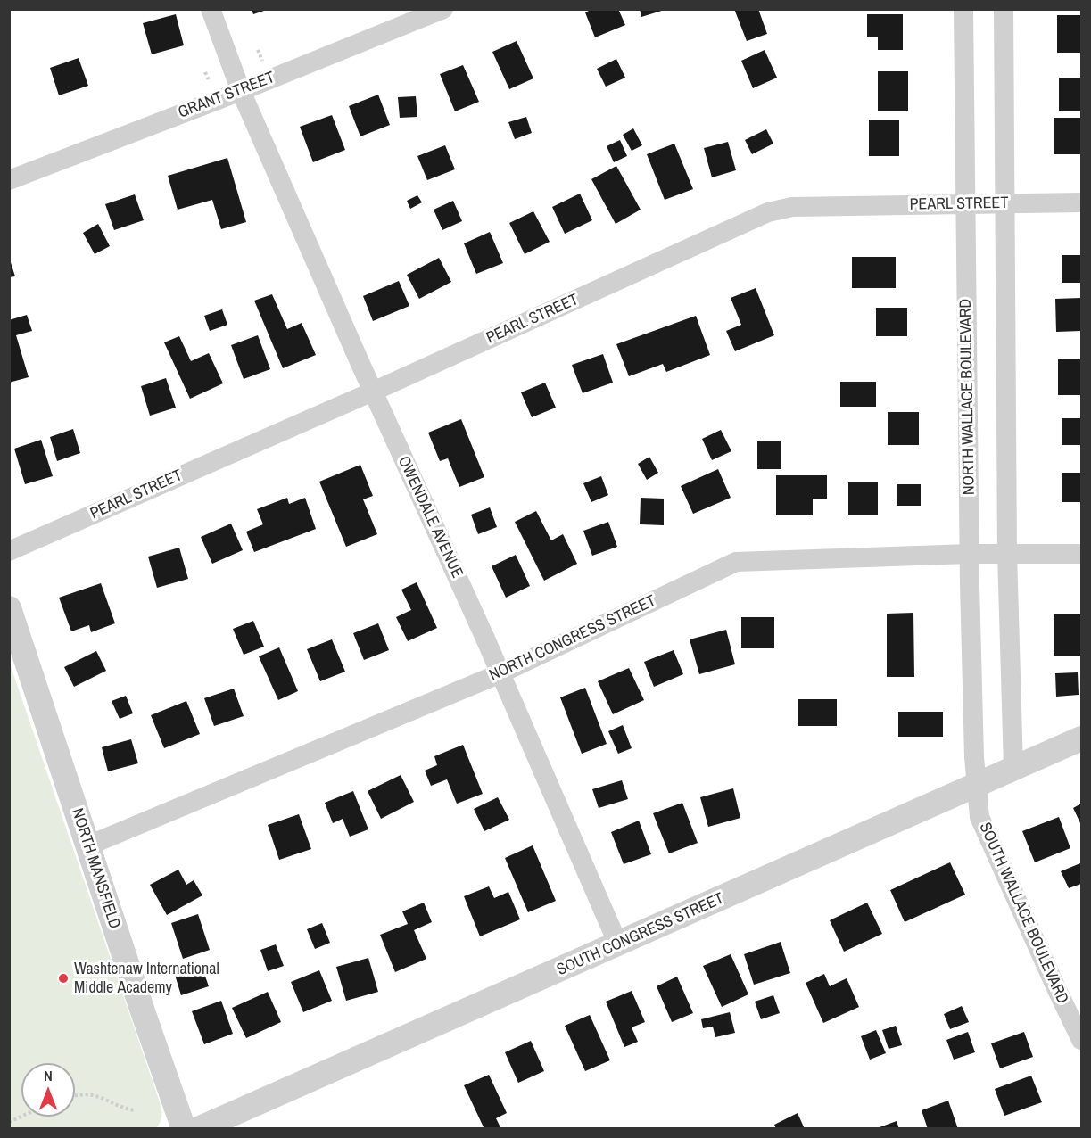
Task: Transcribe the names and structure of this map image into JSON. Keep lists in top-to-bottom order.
{
  "streets": {
    "street": [
      "GRANT STREET",
      "PEARL STREET",
      "NORTH WALLACE BOULEVARD",
      "OWENDALE AVENUE",
      "NORTH CONGRESS STREET",
      "NORTH MANSFIELD",
      "SOUTH WALLACE BOULEVARD",
      "SOUTH CONGRESS STREET"
    ]
  },
  "crossings": [
    ["GRANT STREET", "OWENDALE AVENUE"],
    ["PEARL STREET", "NORTH WALLACE BOULEVARD"],
    ["PEARL STREET", "OWENDALE AVENUE"],
    ["NORTH WALLACE BOULEVARD", "NORTH CONGRESS STREET"],
    ["NORTH WALLACE BOULEVARD", "SOUTH WALLACE BOULEVARD"],
    ["NORTH WALLACE BOULEVARD", "SOUTH CONGRESS STREET"],
    ["OWENDALE AVENUE", "NORTH CONGRESS STREET"],
    ["OWENDALE AVENUE", "SOUTH CONGRESS STREET"],
    ["NORTH CONGRESS STREET", "NORTH MANSFIELD"],
    ["SOUTH WALLACE BOULEVARD", "SOUTH CONGRESS STREET"]
  ],
  "places": ["Washtenaw International Middle Academy"],
  "north": "top"
}
